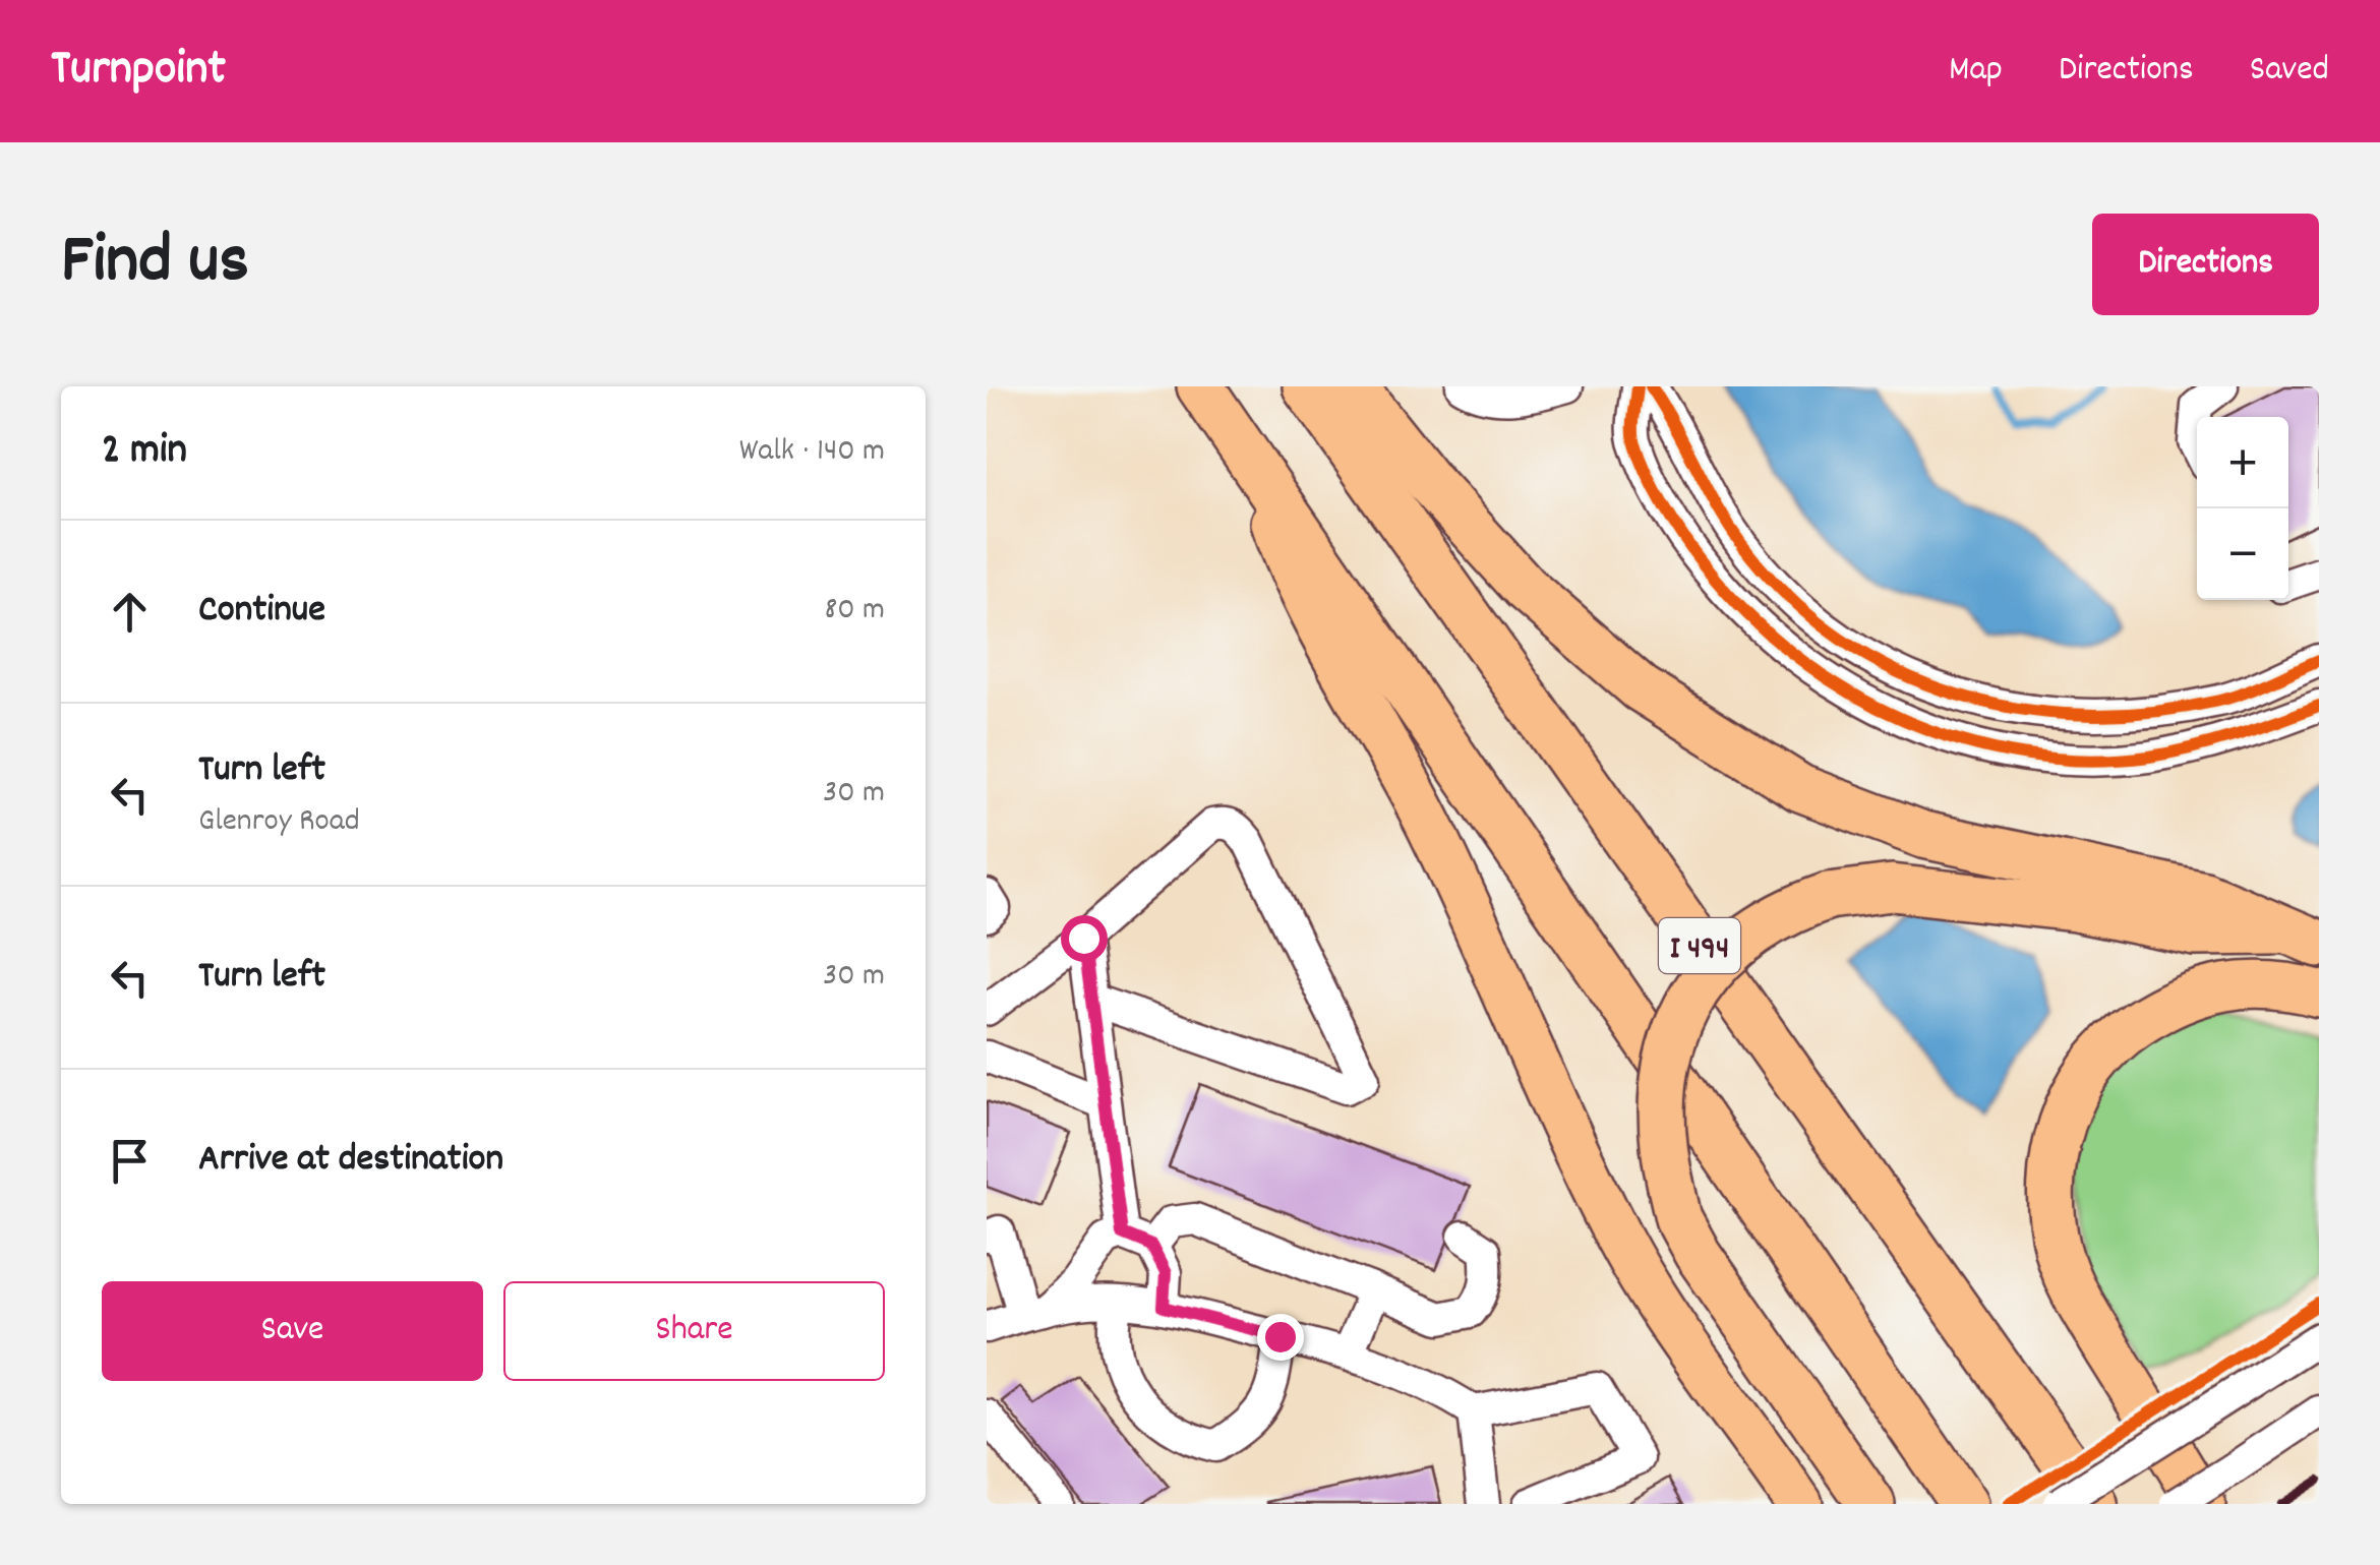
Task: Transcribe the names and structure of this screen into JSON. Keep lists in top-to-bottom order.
{
  "streets": {
    "highway": ["I 494"]
  },
  "page": {
    "header": "Turnpoint",
    "nav": ["Map", "Directions", "Saved"],
    "title": "Find us",
    "buttons": [
      "Directions",
      ["Save", "Share"]
    ],
    "heading": ["2 min", "Walk · 140 m"],
    "map_buttons": ["+", "−"],
    "list": [
      ["Continue", "80 m"],
      ["Turn left", "Glenroy Road", "30 m"],
      ["Turn left", "30 m"],
      "Arrive at destination"
    ]
  }
}
